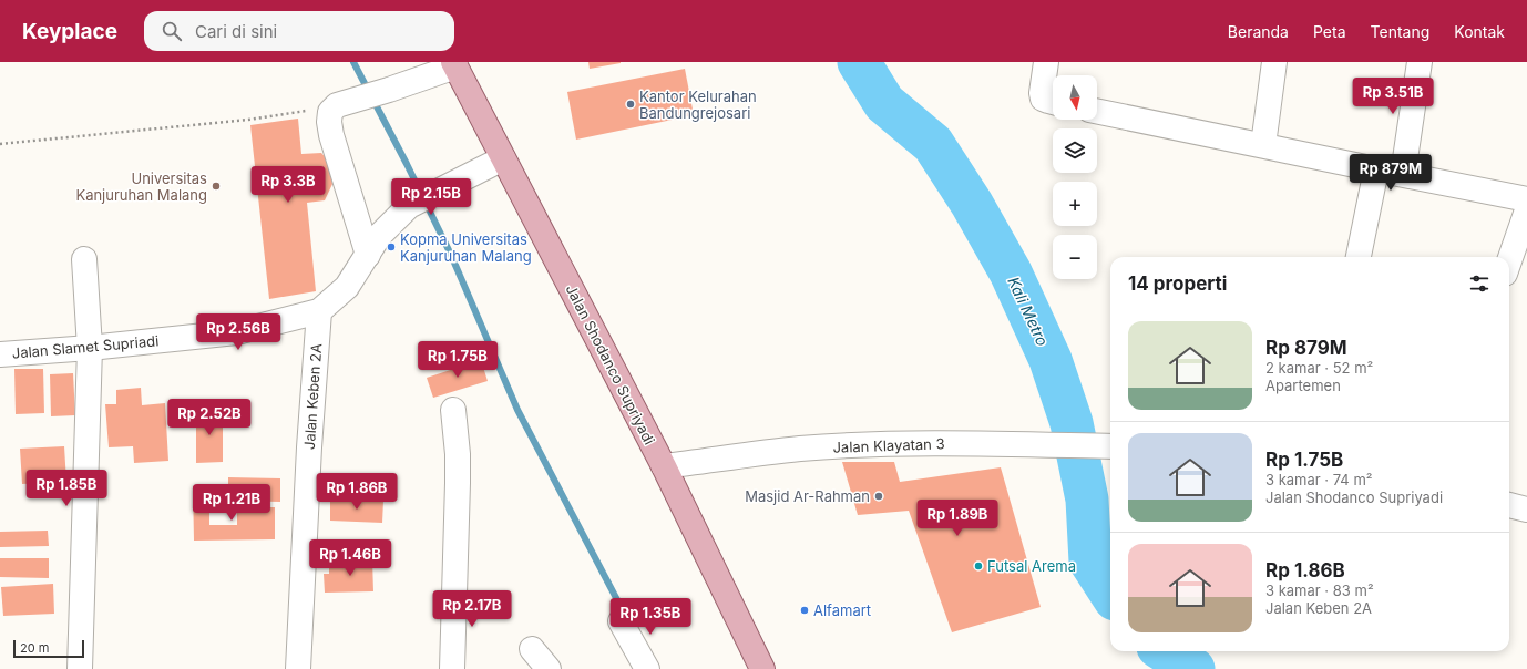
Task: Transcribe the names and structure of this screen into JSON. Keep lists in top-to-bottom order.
{
  "streets": {
    "main road": ["Jalan Shodanco Supriyadi"],
    "street": ["Jalan Slamet Supriadi", "Jalan Keben 2A", "Jalan Klayatan 3"]
  },
  "crossings": [
    ["Jalan Slamet Supriadi", "Jalan Shodanco Supriyadi"],
    ["Jalan Slamet Supriadi", "Jalan Keben 2A"],
    ["Jalan Shodanco Supriyadi", "Jalan Klayatan 3"]
  ],
  "water": ["Kali Metro"],
  "places": [
    "Kantor Kelurahan Bandungrejosari",
    "Universitas Kanjuruhan Malang",
    "Kopma Universitas Kanjuruhan Malang",
    "Masjid Ar-Rahman",
    "Futsal Arema",
    "Alfamart"
  ],
  "scale_bar": "20 m",
  "north": "bottom",
  "page": {
    "header": "Keyplace",
    "search": "Cari di sini",
    "nav": [
      "Beranda",
      "Peta",
      "Tentang",
      "Kontak"
    ],
    "map_buttons": ["+", "−"],
    "price": [
      "Rp 3.51B",
      "Rp 879M",
      "Rp 3.3B",
      "Rp 2.15B",
      "Rp 2.56B",
      "Rp 1.75B",
      "Rp 2.52B",
      "Rp 1.85B",
      "Rp 1.86B",
      "Rp 1.21B",
      "Rp 1.89B",
      "Rp 1.46B",
      "Rp 2.17B",
      "Rp 1.35B"
    ],
    "heading": "14 properti",
    "list": [
      {
        "name": "Rp 879M",
        "note": "2 kamar · 52 m² · Apartemen"
      },
      {
        "name": "Rp 1.75B",
        "note": "3 kamar · 74 m² · Jalan Shodanco Supriyadi"
      },
      {
        "name": "Rp 1.86B",
        "note": "3 kamar · 83 m² · Jalan Keben 2A"
      }
    ],
    "scale": "20 m"
  }
}
